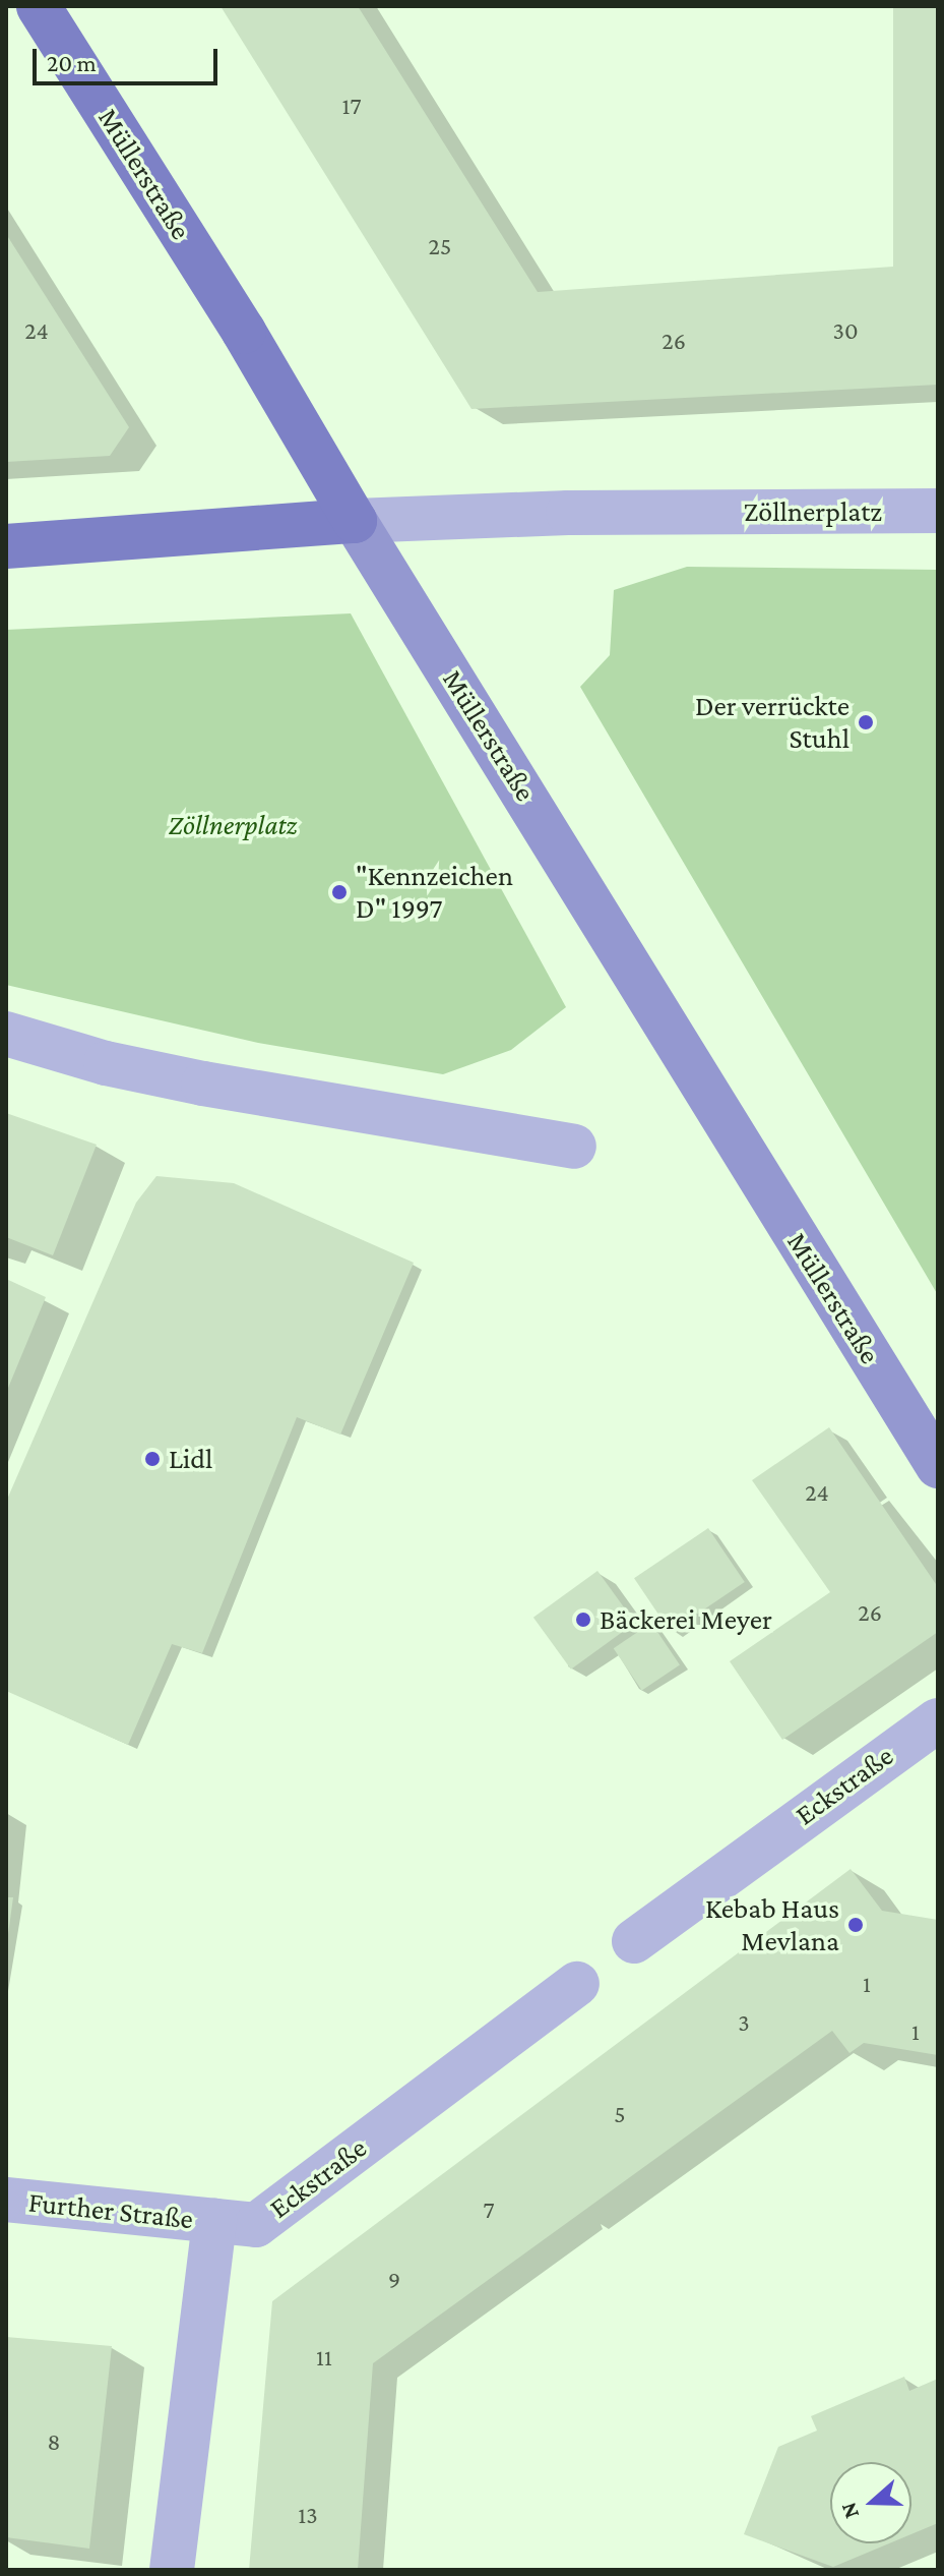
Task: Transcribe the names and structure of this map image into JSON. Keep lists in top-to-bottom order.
{
  "streets": {
    "main road": ["Müllerstraße", "Zöllnerplatz"],
    "street": ["Eckstraße", "Further Straße"]
  },
  "crossings": [
    ["Müllerstraße", "Zöllnerplatz"],
    ["Eckstraße", "Further Straße"]
  ],
  "parks": ["Zöllnerplatz"],
  "places": [
    "Der verrückte Stuhl",
    "\"Kennzeichen D\" 1997",
    "Lidl",
    "Bäckerei Meyer",
    "Kebab Haus Mevlana"
  ],
  "house_numbers": [
    "17",
    "25",
    "24",
    "30",
    "26",
    "24",
    "26",
    "1",
    "3",
    "1",
    "5",
    "7",
    "9",
    "11",
    "8",
    "13"
  ],
  "scale_bar": "20 m",
  "north": "left"
}
